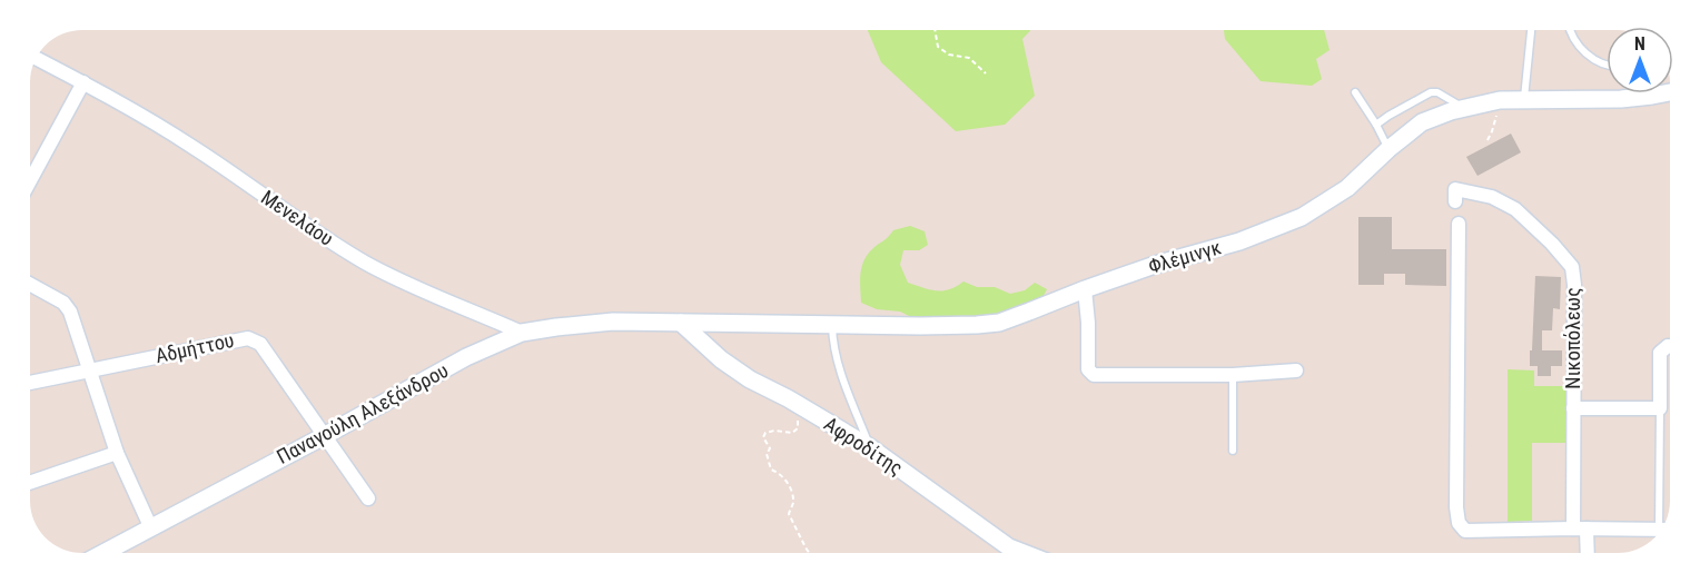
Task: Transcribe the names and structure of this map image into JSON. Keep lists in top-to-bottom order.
{
  "streets": {
    "street": [
      "Μενελάου",
      "Φλέμινγκ",
      "Νικοπόλεως",
      "Αδμήττου",
      "Παναγούλη Αλεξάνδρου",
      "Αφροδίτης"
    ]
  },
  "crossings": [
    ["Μενελάου", "Παναγούλη Αλεξάνδρου"],
    ["Φλέμινγκ", "Παναγούλη Αλεξάνδρου"],
    ["Φλέμινγκ", "Αφροδίτης"],
    ["Αδμήττου", "Παναγούλη Αλεξάνδρου"]
  ],
  "north": "top"
}
